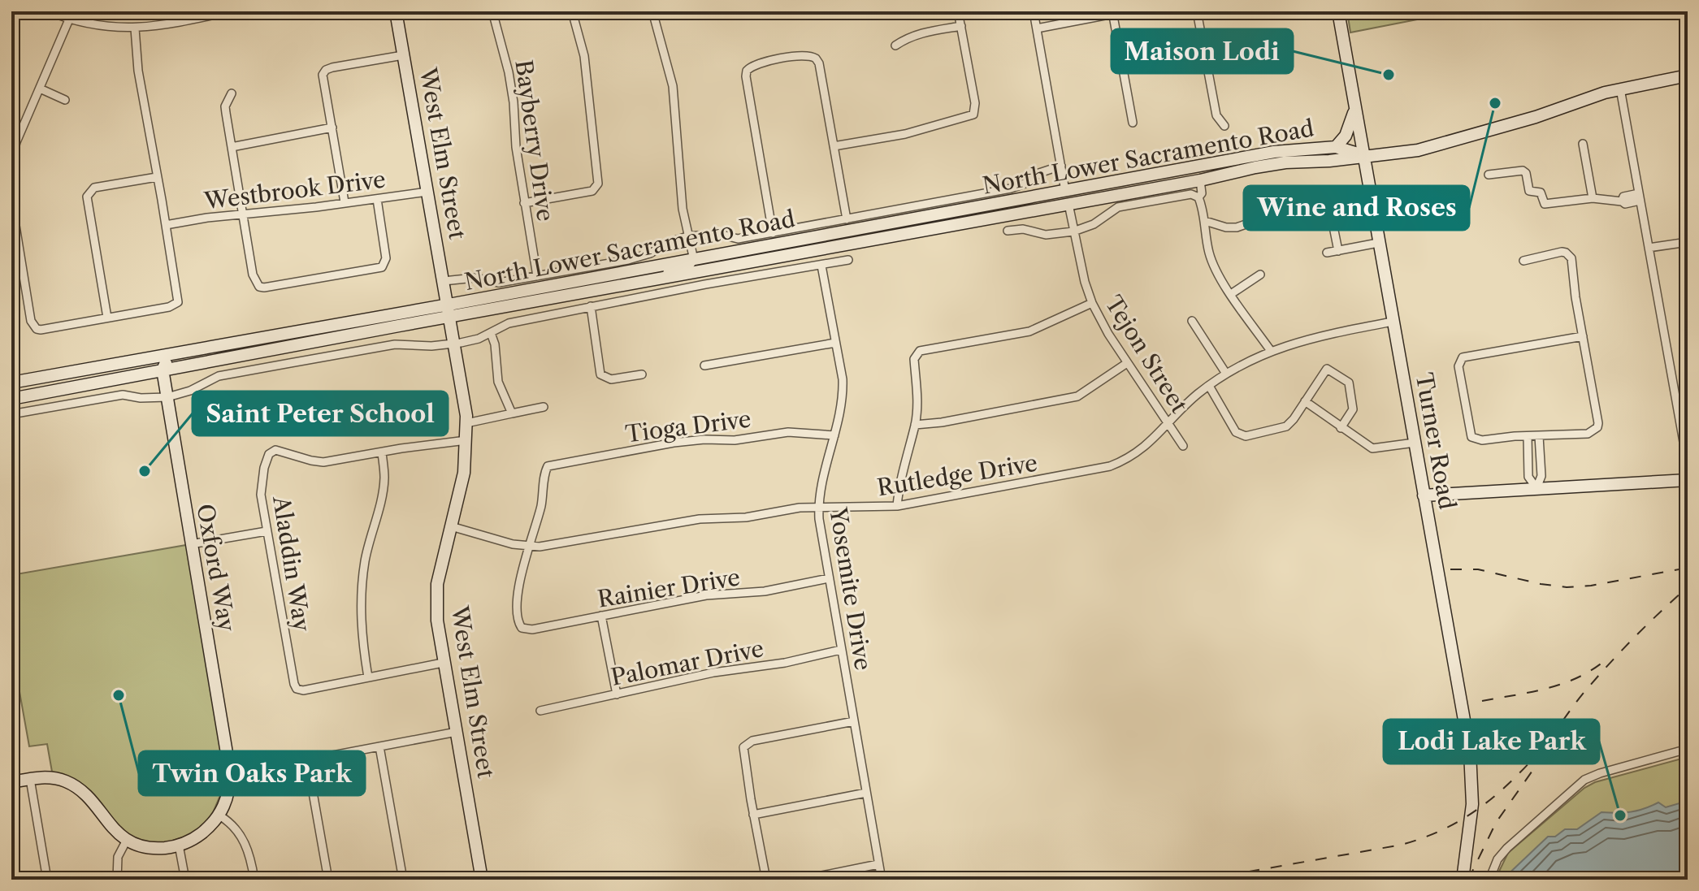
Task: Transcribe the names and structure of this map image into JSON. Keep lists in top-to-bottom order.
{
  "streets": {
    "main road": [
      "West Elm Street",
      "North Lower Sacramento Road",
      "Turner Road",
      "Oxford Way"
    ],
    "street": [
      "Bayberry Drive",
      "Westbrook Drive",
      "Tejon Street",
      "Tioga Drive",
      "Rutledge Drive",
      "Aladdin Way",
      "Rainier Drive",
      "Yosemite Drive",
      "Palomar Drive"
    ]
  },
  "crossings": [
    ["West Elm Street", "North Lower Sacramento Road"],
    ["West Elm Street", "Westbrook Drive"],
    ["West Elm Street", "Rutledge Drive"],
    ["North Lower Sacramento Road", "Tejon Street"],
    ["North Lower Sacramento Road", "Turner Road"],
    ["North Lower Sacramento Road", "Oxford Way"],
    ["Tejon Street", "Rutledge Drive"],
    ["Tioga Drive", "Rutledge Drive"],
    ["Tioga Drive", "Rainier Drive"],
    ["Tioga Drive", "Yosemite Drive"],
    ["Turner Road", "Rutledge Drive"],
    ["Rutledge Drive", "Rainier Drive"],
    ["Rutledge Drive", "Yosemite Drive"],
    ["Rainier Drive", "Yosemite Drive"],
    ["Yosemite Drive", "Palomar Drive"]
  ],
  "places": [
    "Maison Lodi",
    "Wine and Roses",
    "Saint Peter School",
    "Twin Oaks Park",
    "Lodi Lake Park"
  ]
}
